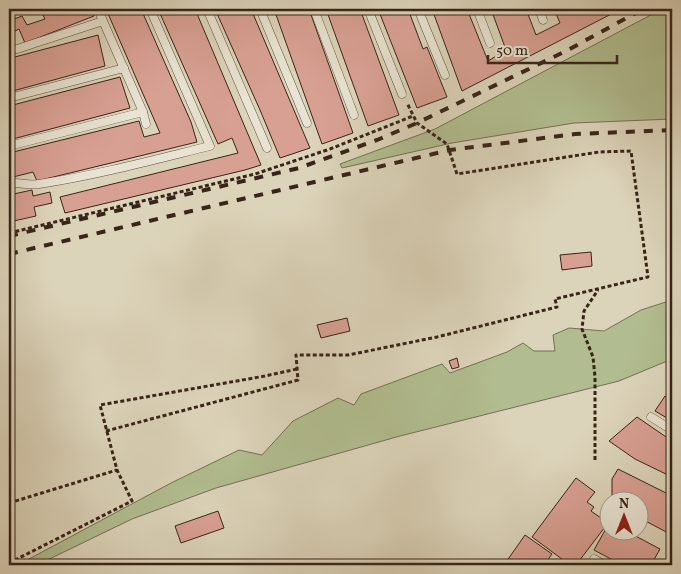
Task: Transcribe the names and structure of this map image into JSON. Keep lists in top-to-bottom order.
{
  "scale_bar": "50 m",
  "north": "top"
}
